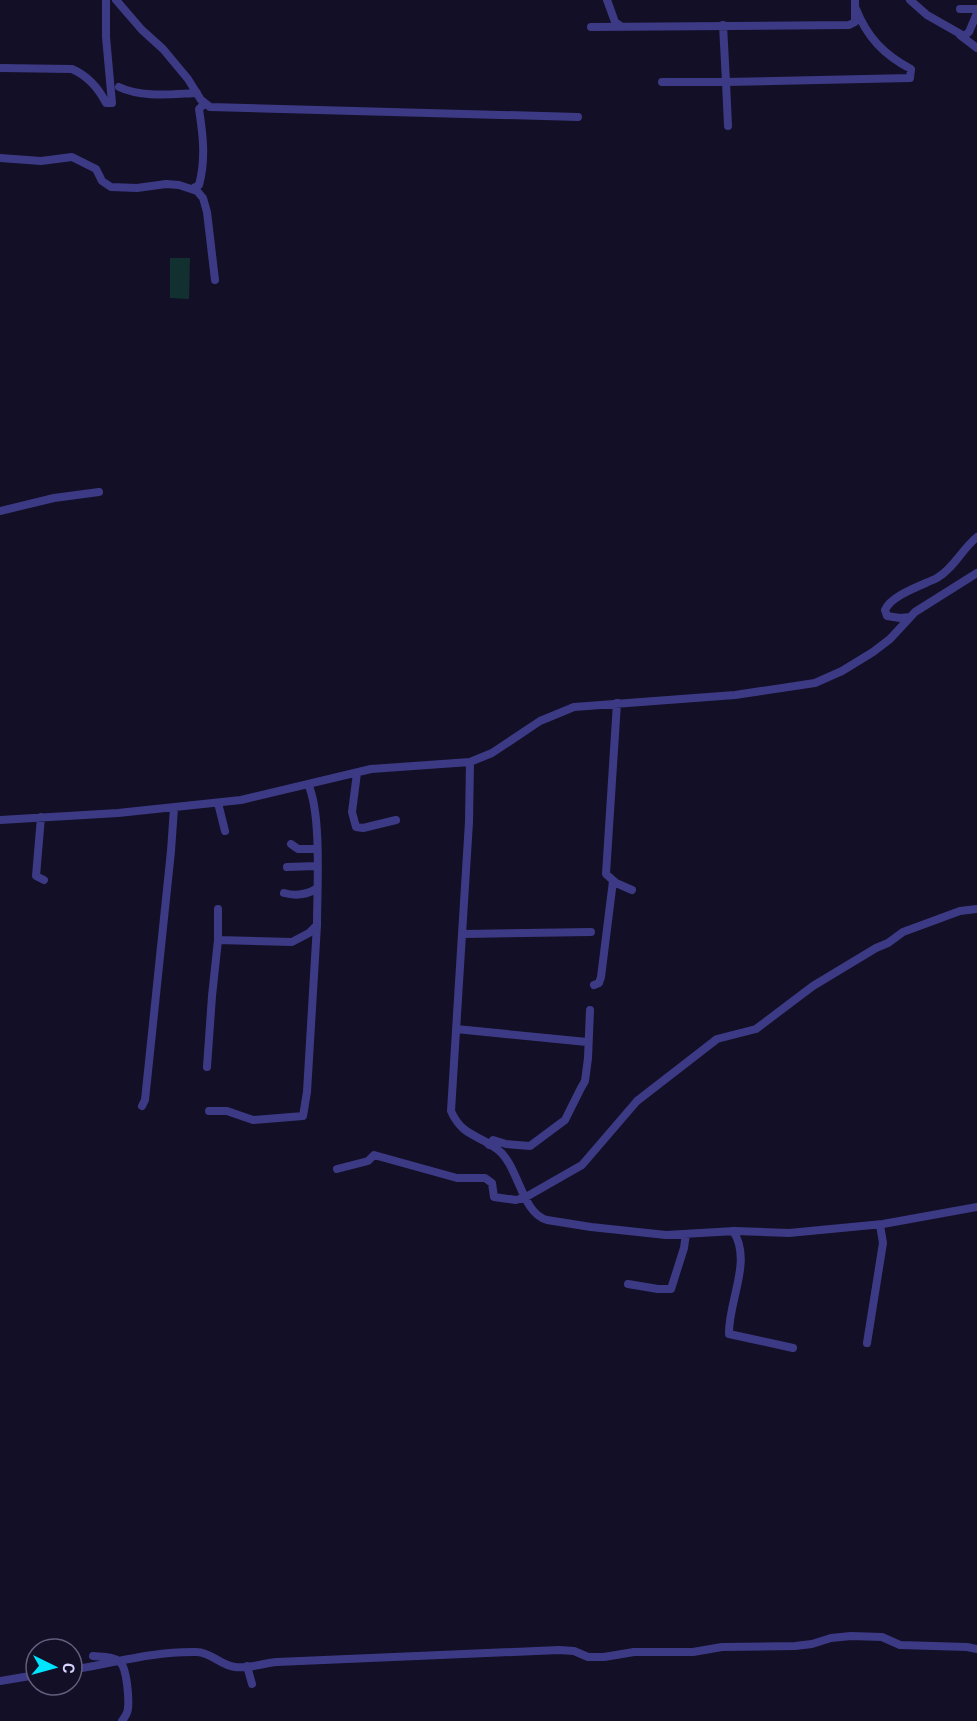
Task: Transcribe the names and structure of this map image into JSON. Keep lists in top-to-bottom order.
{
  "north": "right"
}
